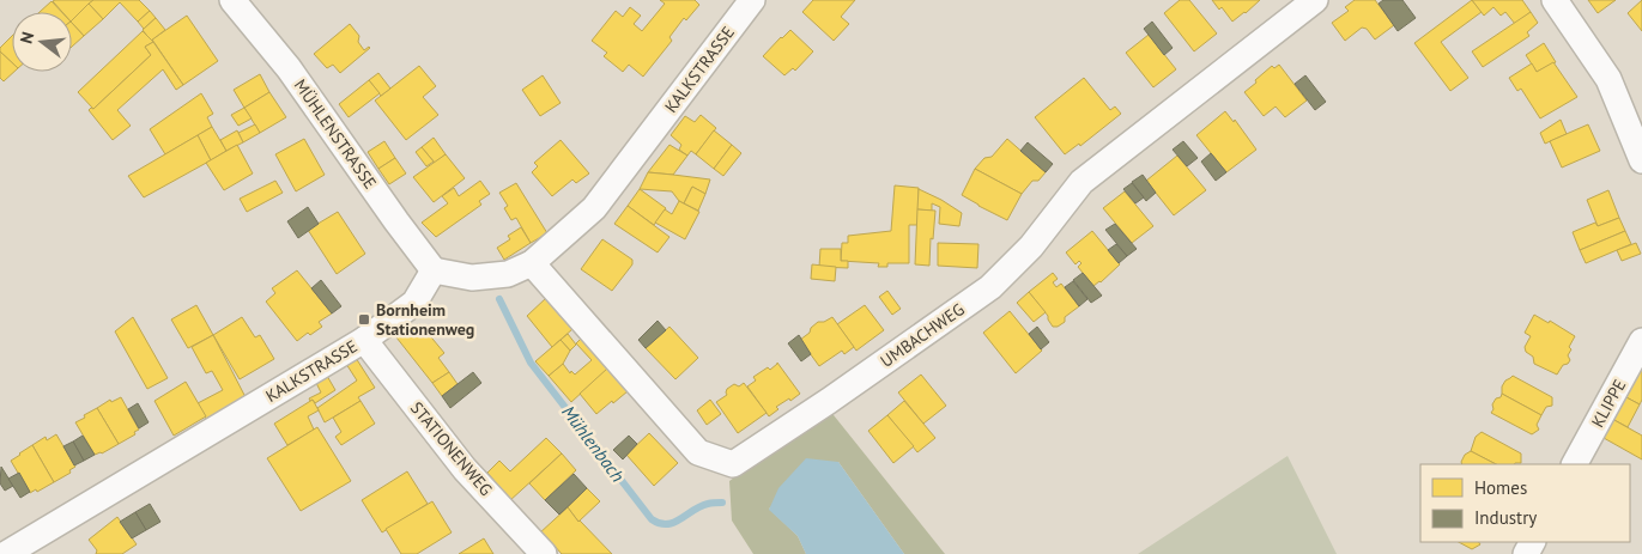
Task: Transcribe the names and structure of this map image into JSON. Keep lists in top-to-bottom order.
{
  "streets": {
    "street": [
      "KALKSTRASSE",
      "MÜHLENSTRASSE",
      "UMBACHWEG",
      "KLIPPE",
      "STATIONENWEG"
    ]
  },
  "crossings": [
    ["KALKSTRASSE", "MÜHLENSTRASSE"],
    ["KALKSTRASSE", "UMBACHWEG"],
    ["KALKSTRASSE", "STATIONENWEG"]
  ],
  "water": ["Mühlenbach"],
  "places": {
    "transit": ["Bornheim Stationenweg"]
  },
  "legend": ["Homes", "Industry"],
  "north": "left"
}
